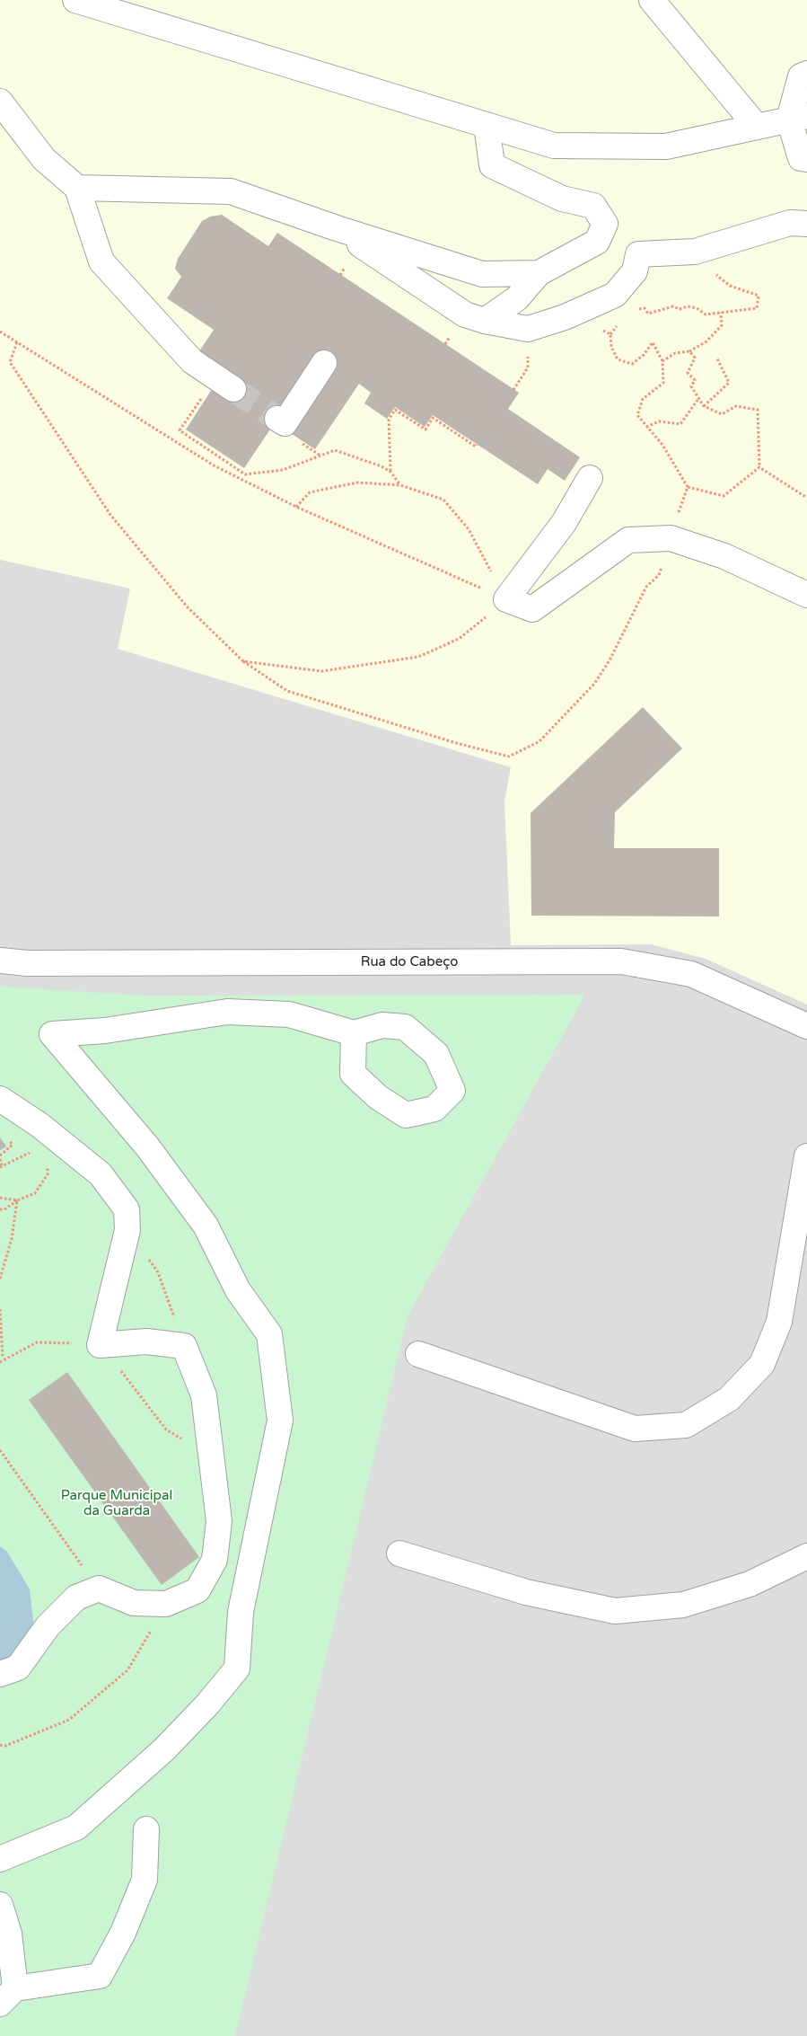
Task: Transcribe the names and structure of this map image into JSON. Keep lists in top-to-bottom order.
{
  "streets": {
    "street": ["Rua do Cabeço"]
  },
  "parks": ["Parque Municipal da Guarda"]
}
